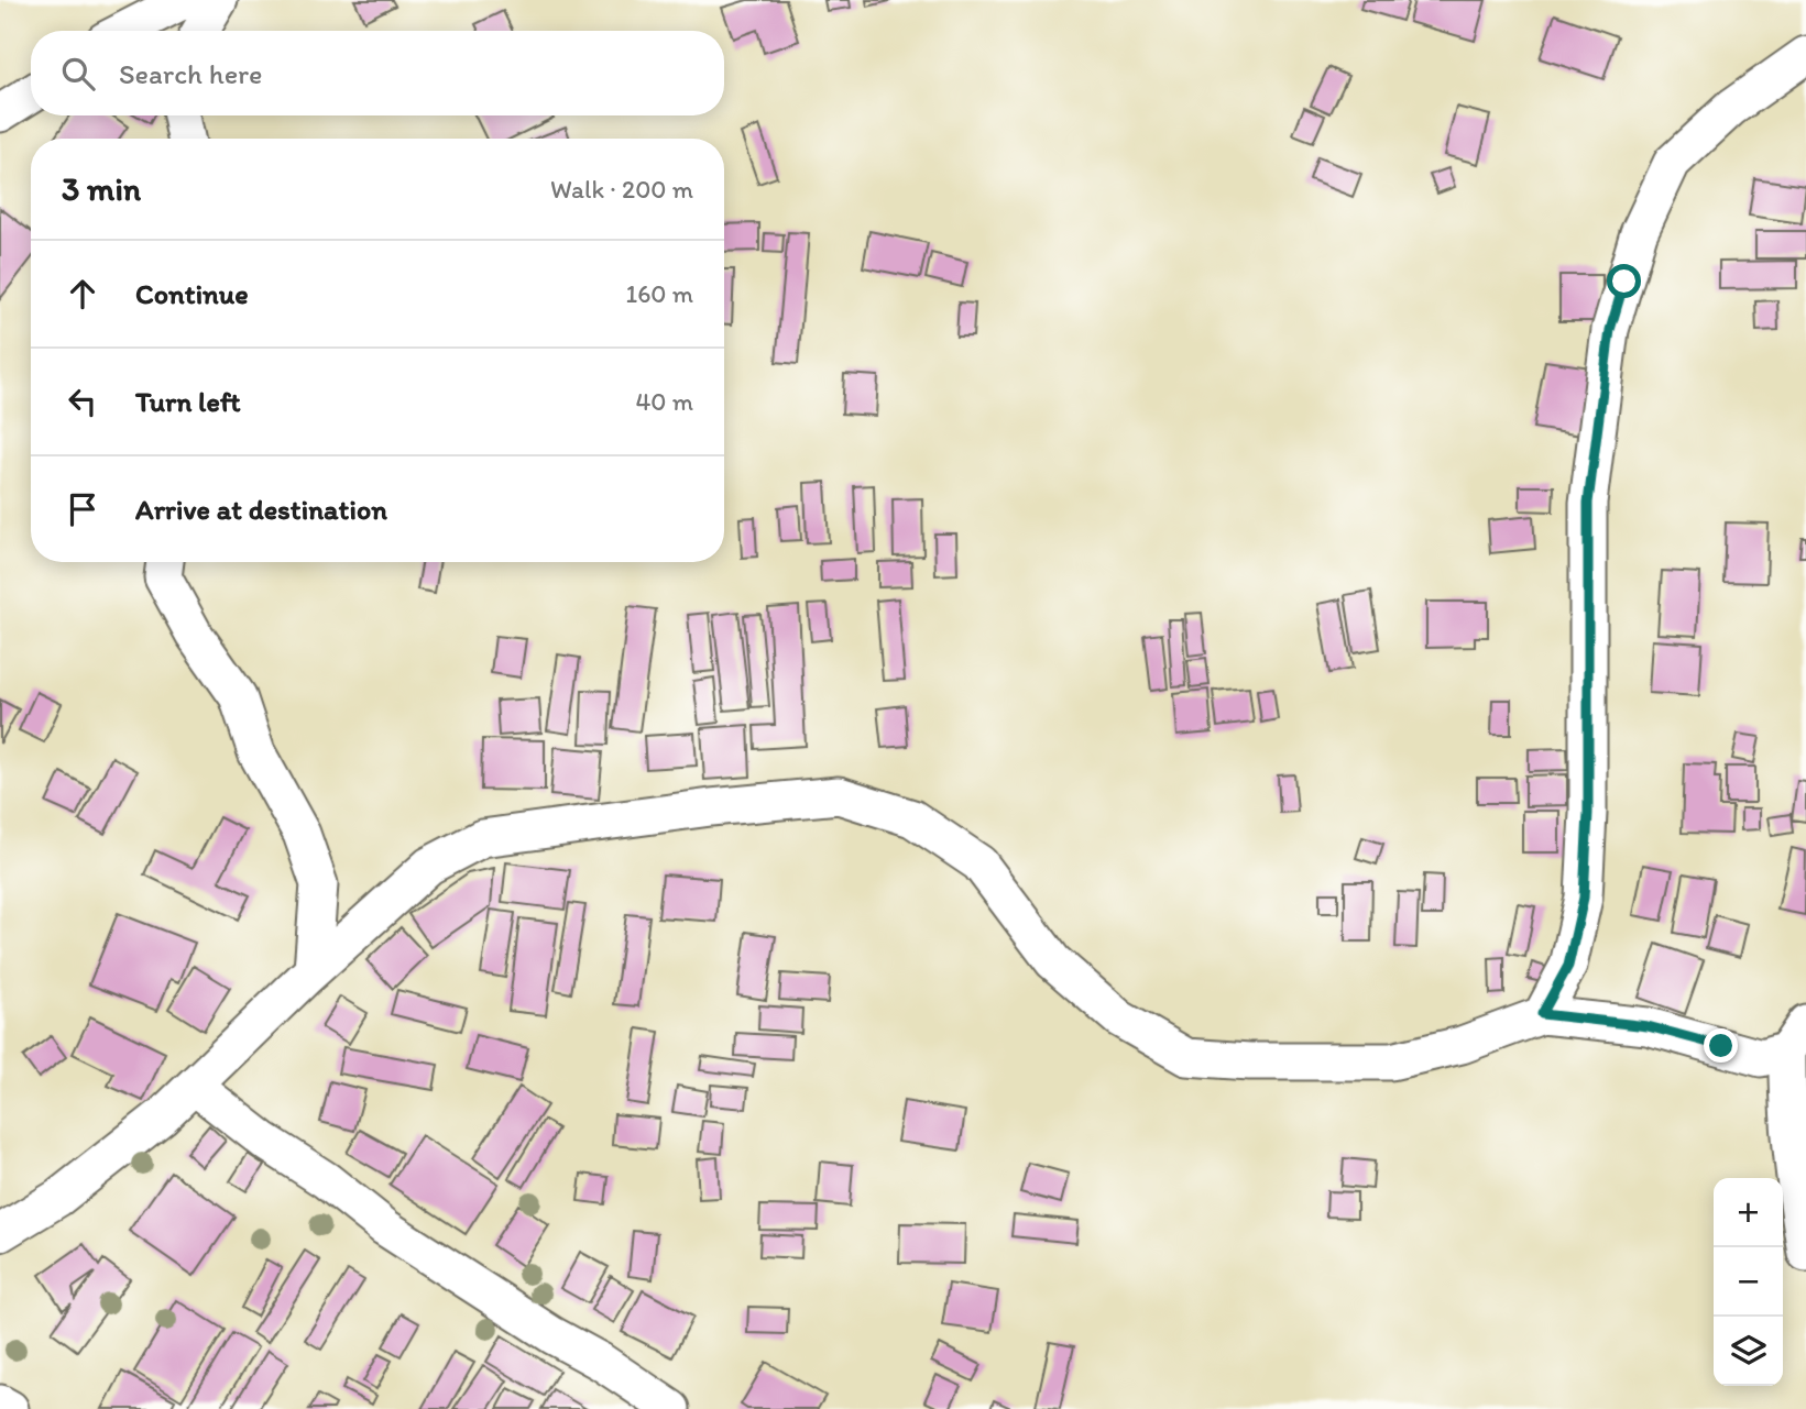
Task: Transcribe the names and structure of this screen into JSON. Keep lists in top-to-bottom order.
{
  "page": {
    "search": "Search here",
    "heading": ["3 min", "Walk · 200 m"],
    "list": [
      ["Continue", "160 m"],
      ["Turn left", "40 m"],
      "Arrive at destination"
    ],
    "map_buttons": ["+", "−"]
  }
}
